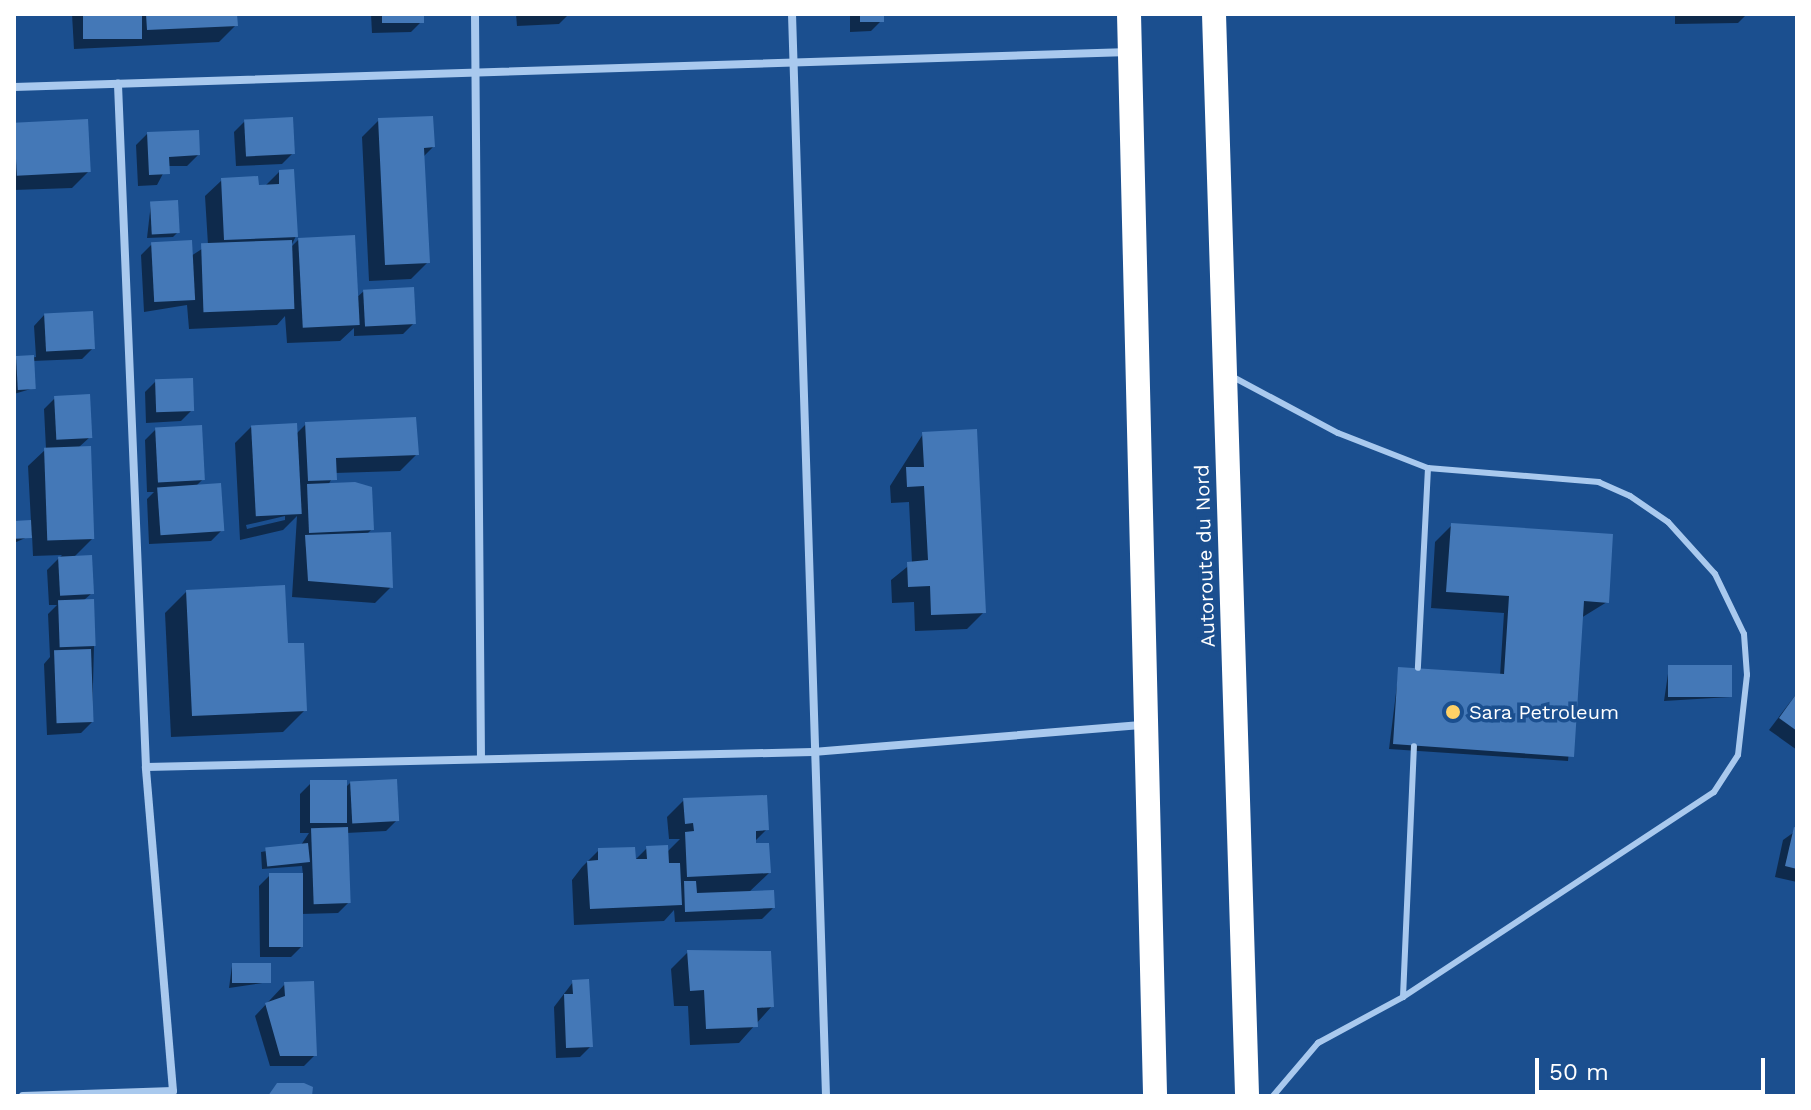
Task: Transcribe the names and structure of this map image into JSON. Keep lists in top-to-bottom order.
{
  "streets": {
    "highway": ["Autoroute du Nord"]
  },
  "places": ["Sara Petroleum"],
  "scale_bar": "50 m"
}
